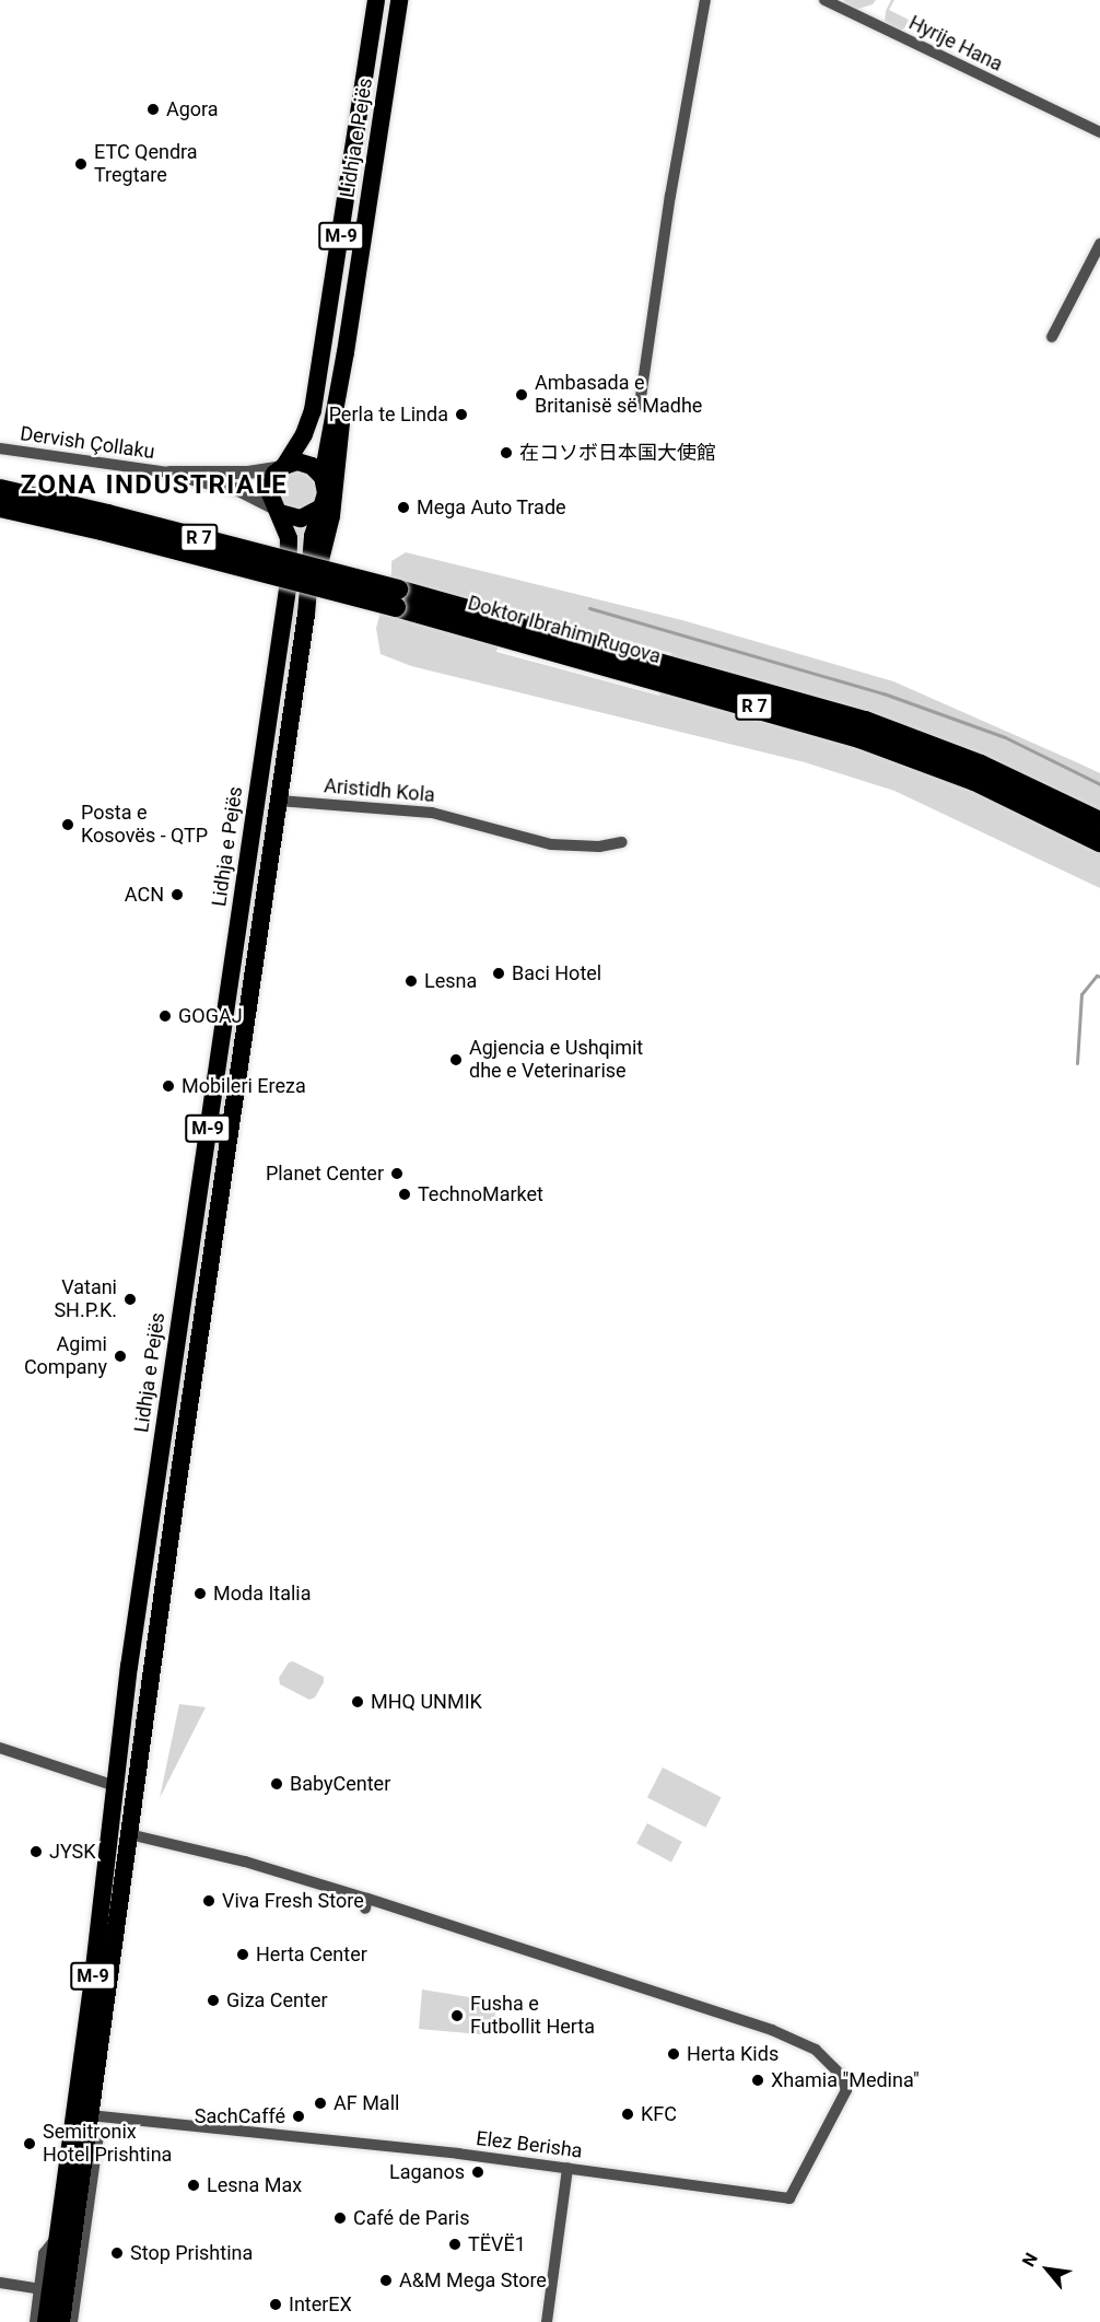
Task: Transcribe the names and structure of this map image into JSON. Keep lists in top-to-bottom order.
{
  "streets": {
    "highway": [
      "Lidhja e Pejës",
      "M-9",
      "R 7",
      "Doktor Ibrahim Rugova"
    ],
    "street": [
      "Hyrije Hana",
      "Dervish Çollaku",
      "Aristidh Kola",
      "Elez Berisha"
    ]
  },
  "crossings": [
    ["Lidhja e Pejës", "M-9"],
    ["Lidhja e Pejës", "Aristidh Kola"],
    ["Lidhja e Pejës", "Elez Berisha"]
  ],
  "districts": ["ZONA INDUSTRIALE"],
  "places": [
    "Agora",
    "ETC Qendra Tregtare",
    "Ambasada e Britanisë së Madhe",
    "Perla te Linda",
    "在コソボ日本国大使館",
    "Mega Auto Trade",
    "Posta e Kosovës - QTP",
    "ACN",
    "Baci Hotel",
    "Lesna",
    "GOGAJ",
    "Agjencia e Ushqimit dhe e Veterinarise",
    "Mobileri Ereza",
    "Planet Center",
    "TechnoMarket",
    "Vatani SH.P.K.",
    "Agimi Company",
    "Moda Italia",
    "MHQ UNMIK",
    "BabyCenter",
    "JYSK",
    "Viva Fresh Store",
    "Herta Center",
    "Giza Center",
    "Fusha e Futbollit Herta",
    "Herta Kids",
    "Xhamia \"Medina\"",
    "AF Mall",
    "KFC",
    "SachCaffé",
    "Semitronix Hotel Prishtina",
    "Laganos",
    "Lesna Max",
    "Café de Paris",
    "TËVË1",
    "Stop Prishtina",
    "A&M Mega Store",
    "InterEX"
  ],
  "north": "top left"
}
